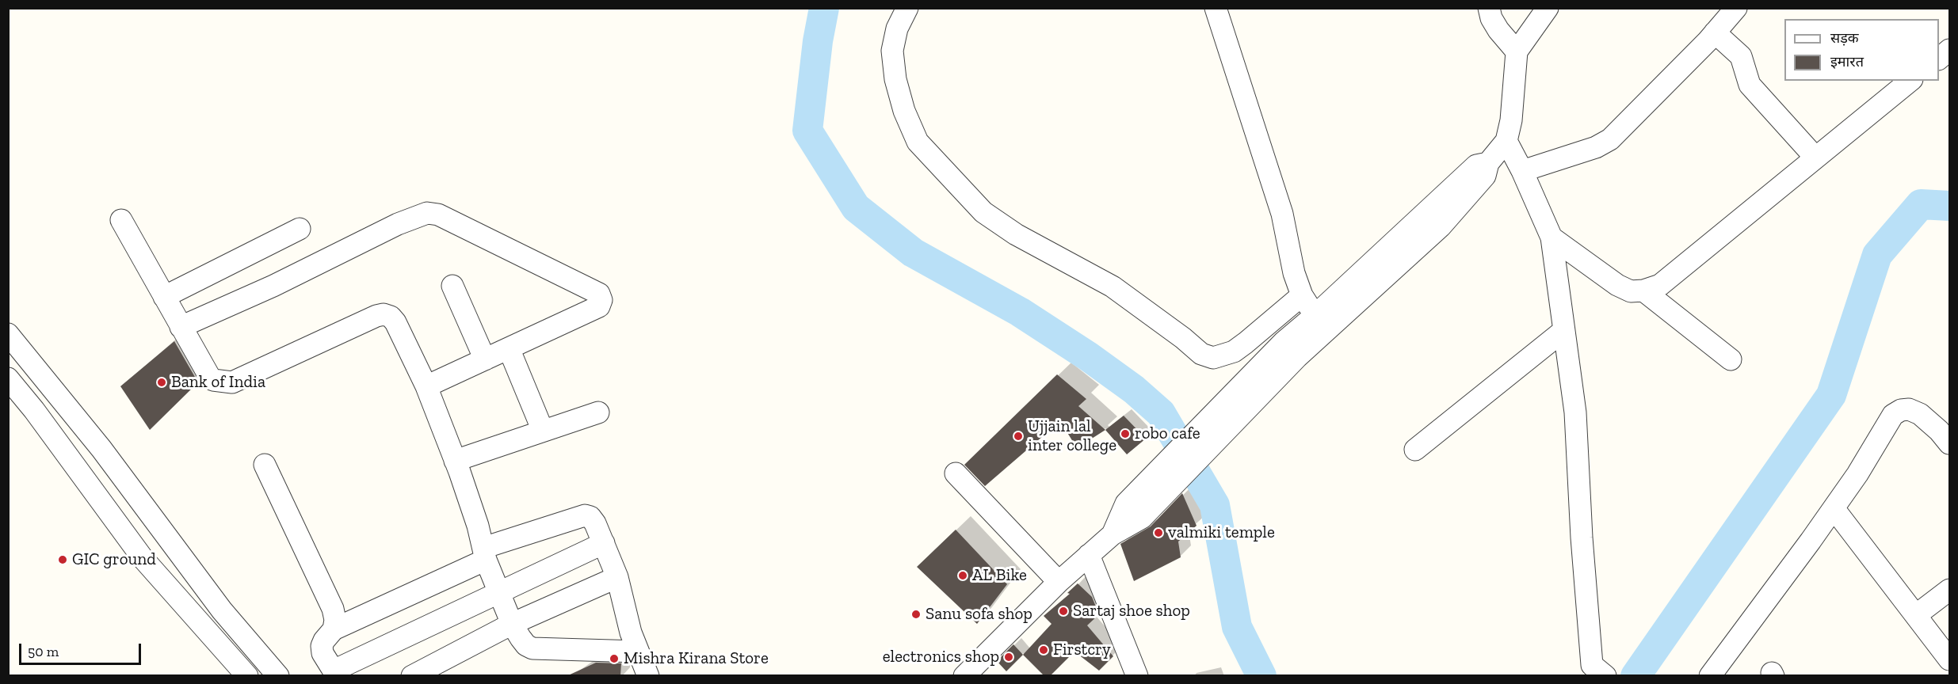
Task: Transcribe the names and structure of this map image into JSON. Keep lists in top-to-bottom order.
{
  "places": [
    "Bank of India",
    "robo cafe",
    "Ujjain lal inter college",
    "valmiki temple",
    "GIC ground",
    "AL Bike",
    "Sartaj shoe shop",
    "Sanu sofa shop",
    "Firstcry",
    "electronics shop",
    "Mishra Kirana Store"
  ],
  "legend": ["सड़क", "इमारत"],
  "scale_bar": "50 m"
}
